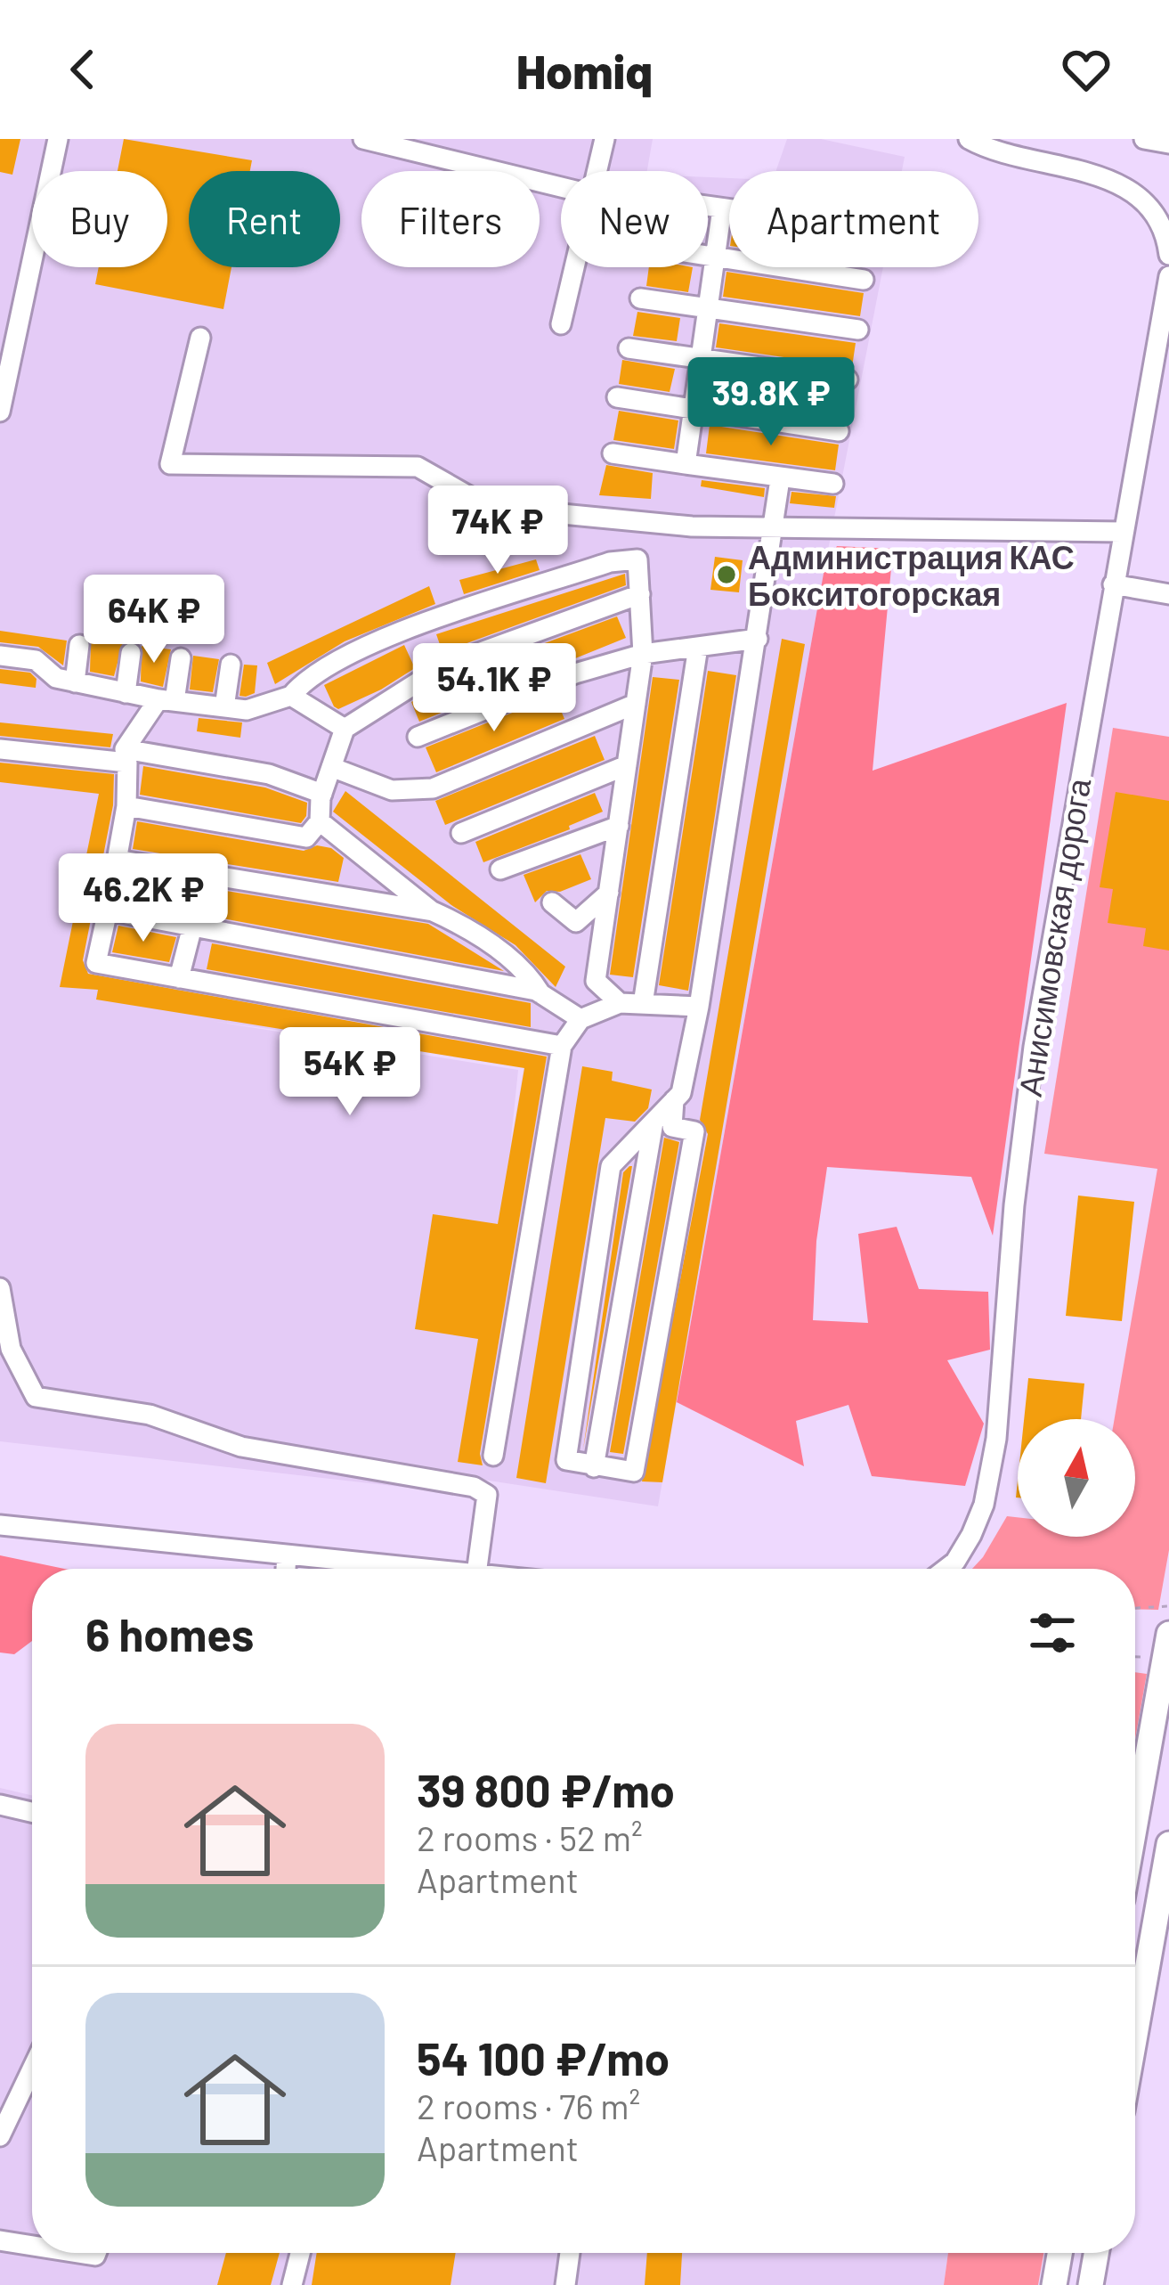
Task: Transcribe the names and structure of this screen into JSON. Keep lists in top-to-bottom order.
{
  "streets": {
    "street": ["Анисимовская дорога"]
  },
  "places": ["Администрация КАС Бокситогорская"],
  "north": "top",
  "page": {
    "header": "Homiq",
    "chip": [
      "Buy",
      "Rent",
      "Filters",
      "New",
      "Apartment"
    ],
    "price": [
      "39.8K ₽",
      "74K ₽",
      "64K ₽",
      "54.1K ₽",
      "46.2K ₽",
      "54K ₽"
    ],
    "heading": "6 homes",
    "list": [
      {
        "name": "39 800 ₽/mo",
        "note": "2 rooms · 52 m² · Apartment"
      },
      {
        "name": "54 100 ₽/mo",
        "note": "2 rooms · 76 m² · Apartment"
      }
    ]
  }
}
